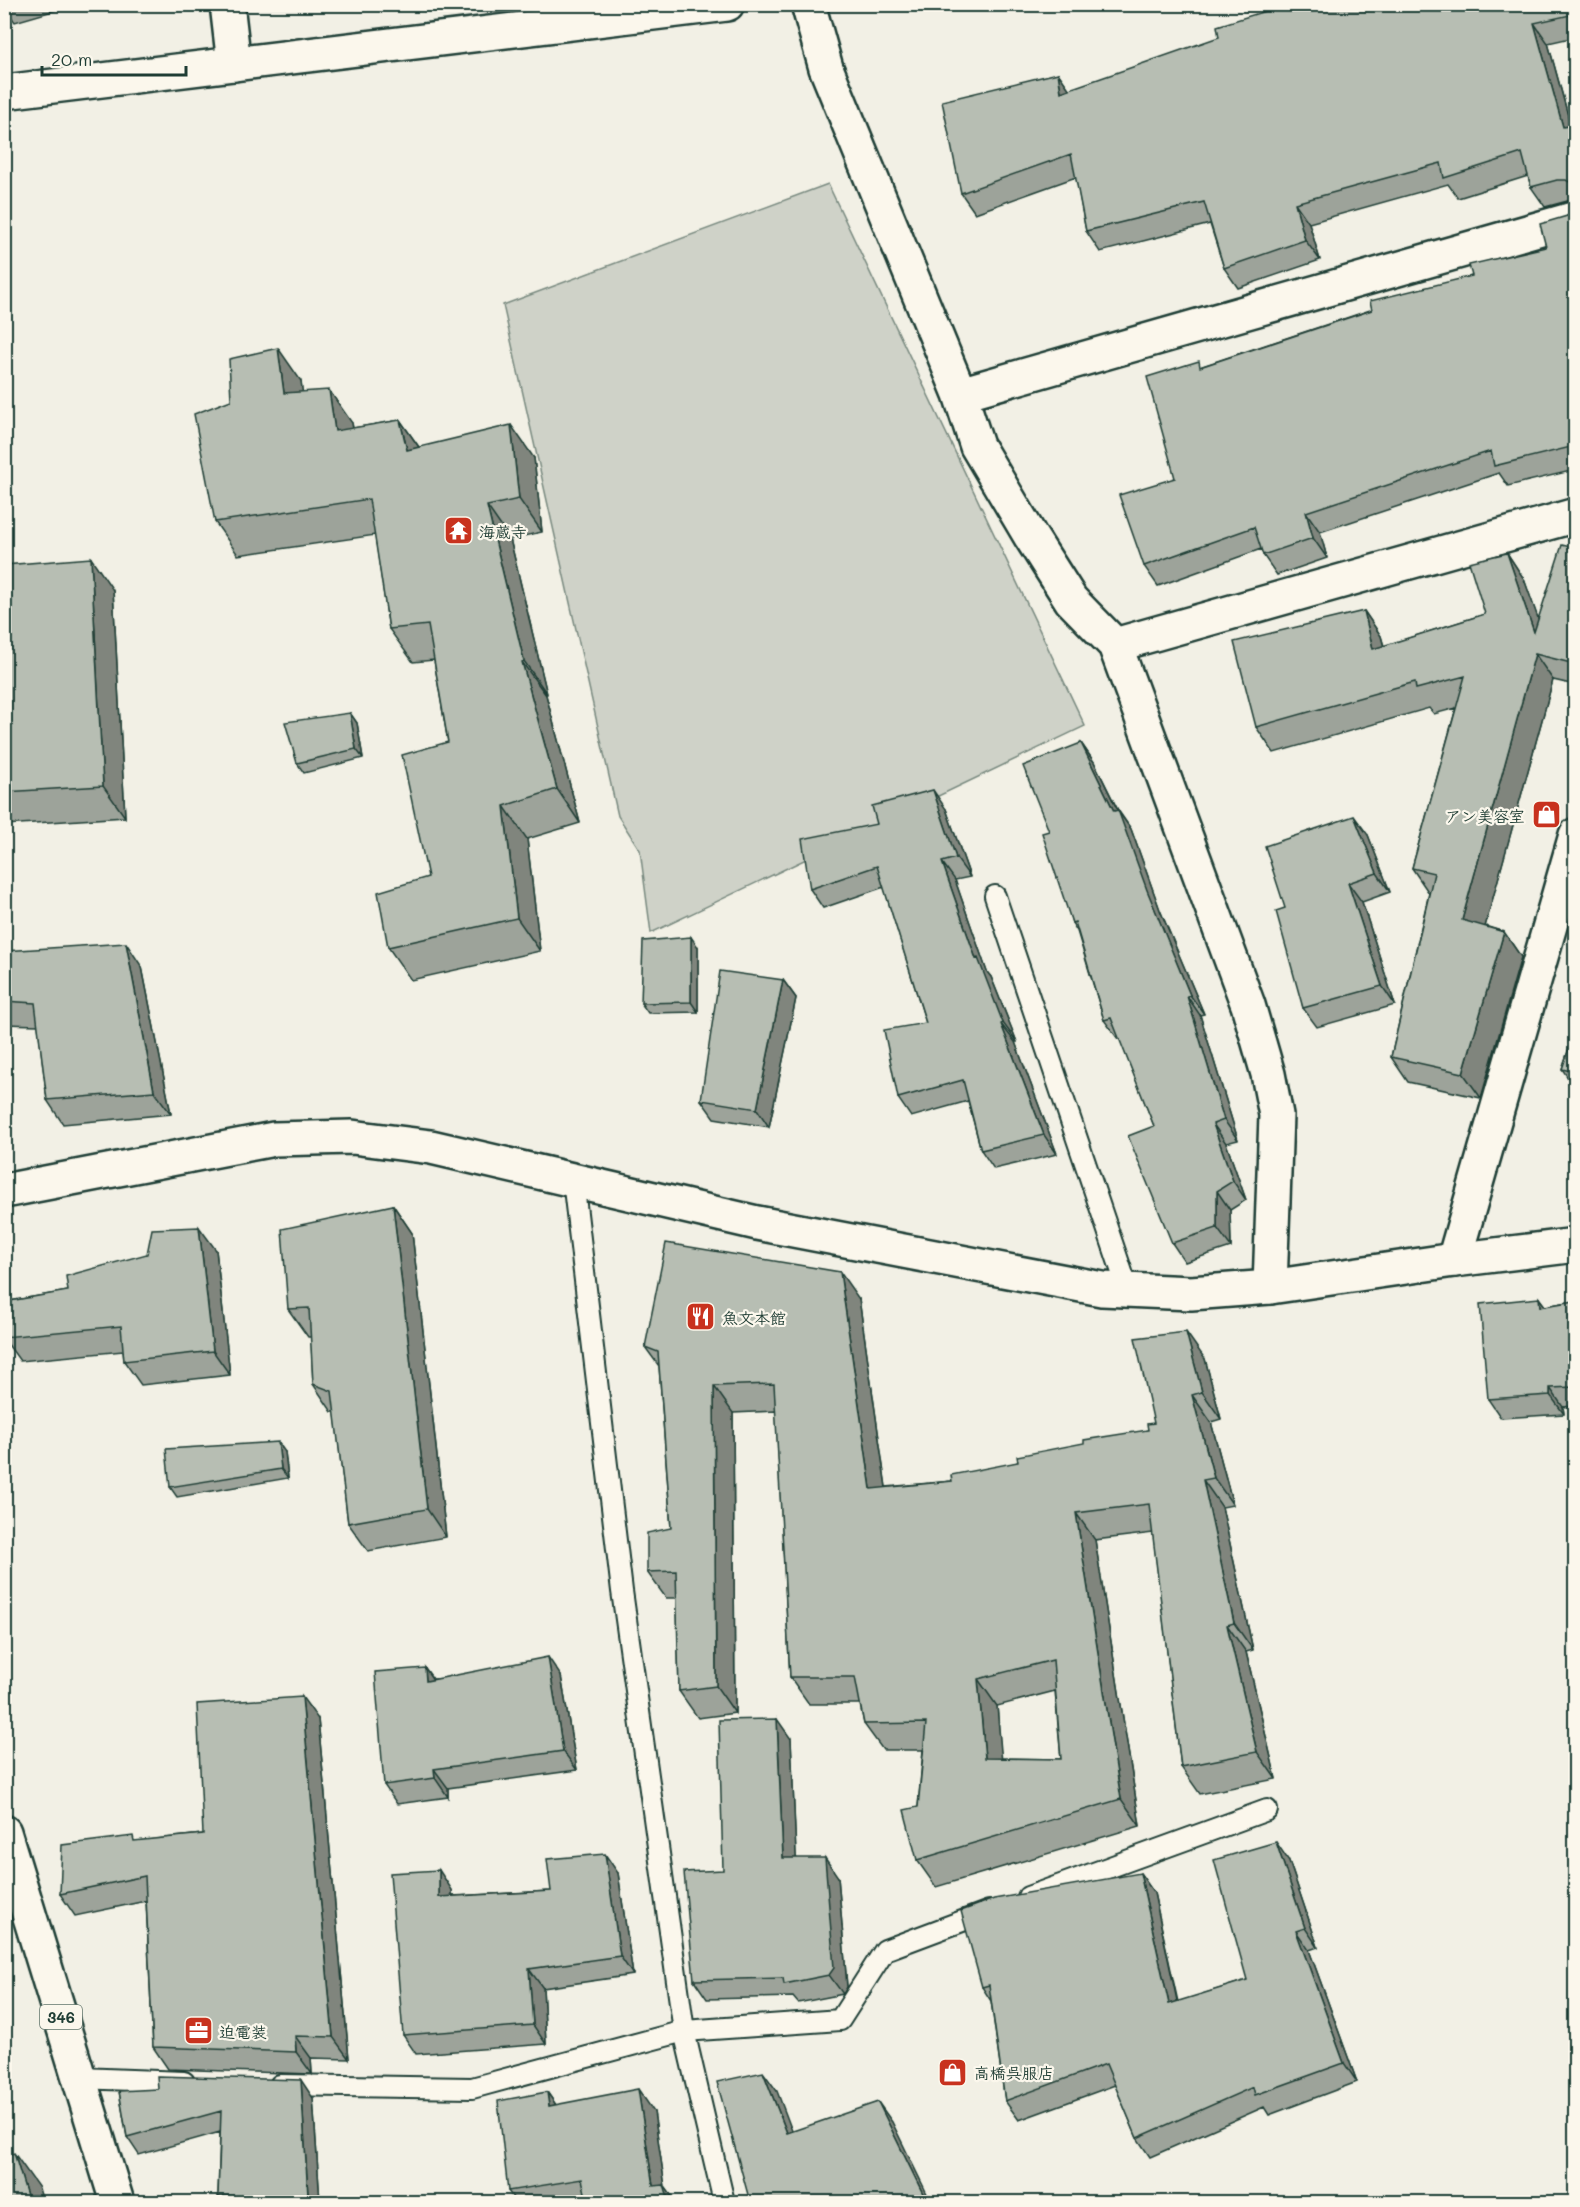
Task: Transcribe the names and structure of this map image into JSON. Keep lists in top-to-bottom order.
{
  "streets": {
    "main road": ["346"]
  },
  "places": {
    "temple": ["海蔵寺"],
    "shop": ["アン美容室", "高橋呉服店"],
    "restaurant": ["魚文本館"],
    "office": ["迫電装"]
  },
  "scale_bar": "20 m"
}
